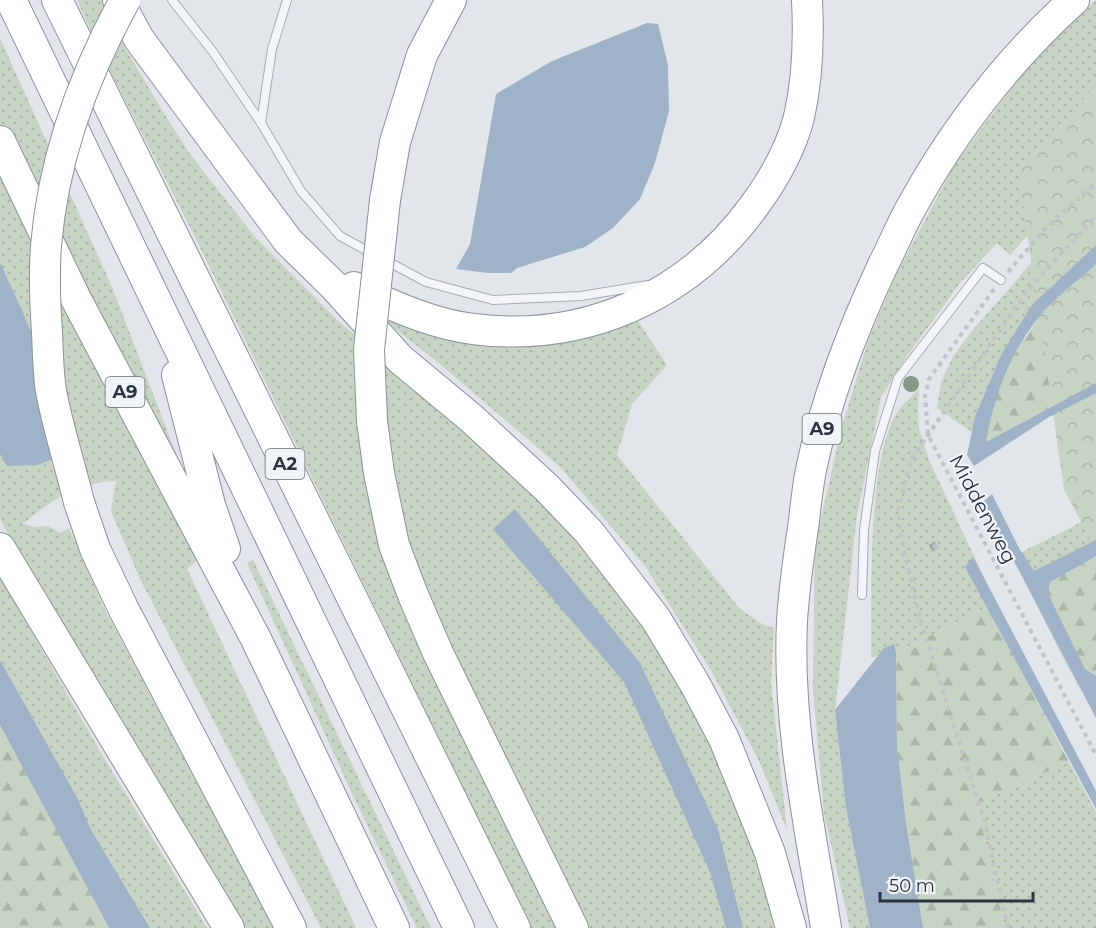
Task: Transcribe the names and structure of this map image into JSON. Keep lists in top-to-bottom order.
{
  "streets": {
    "highway": ["A9", "A2"],
    "path": ["Middenweg"]
  },
  "crossings": [
    ["A9", "A2"]
  ],
  "scale_bar": "50 m"
}
